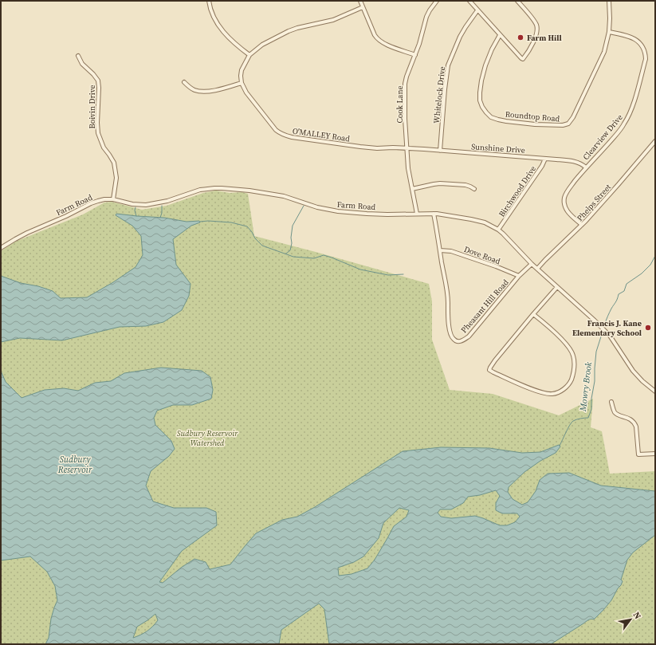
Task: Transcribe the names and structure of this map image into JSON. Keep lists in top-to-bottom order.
{
  "streets": {
    "street": [
      "Whitelock Drive",
      "Cook Lane",
      "Boivin Drive",
      "Roundtop Road",
      "O'MALLEY Road",
      "Clearview Drive",
      "Sunshine Drive",
      "Birchwood Drive",
      "Phelps Street",
      "Farm Road",
      "Dove Road",
      "Pheasant Hill Road"
    ]
  },
  "crossings": [
    ["Whitelock Drive", "Sunshine Drive"],
    ["Cook Lane", "O'MALLEY Road"],
    ["Cook Lane", "Sunshine Drive"],
    ["Cook Lane", "Farm Road"],
    ["Boivin Drive", "Farm Road"],
    ["Roundtop Road", "Clearview Drive"],
    ["O'MALLEY Road", "Sunshine Drive"],
    ["Clearview Drive", "Sunshine Drive"],
    ["Clearview Drive", "Phelps Street"],
    ["Sunshine Drive", "Birchwood Drive"],
    ["Birchwood Drive", "Farm Road"],
    ["Phelps Street", "Farm Road"],
    ["Farm Road", "Pheasant Hill Road"],
    ["Dove Road", "Pheasant Hill Road"]
  ],
  "water": ["Mowry Brook", "Sudbury Reservoir"],
  "parks": ["Sudbury Reservoir Watershed"],
  "places": ["Farm Hill", "Francis J. Kane Elementary School"],
  "north": "top right"
}
